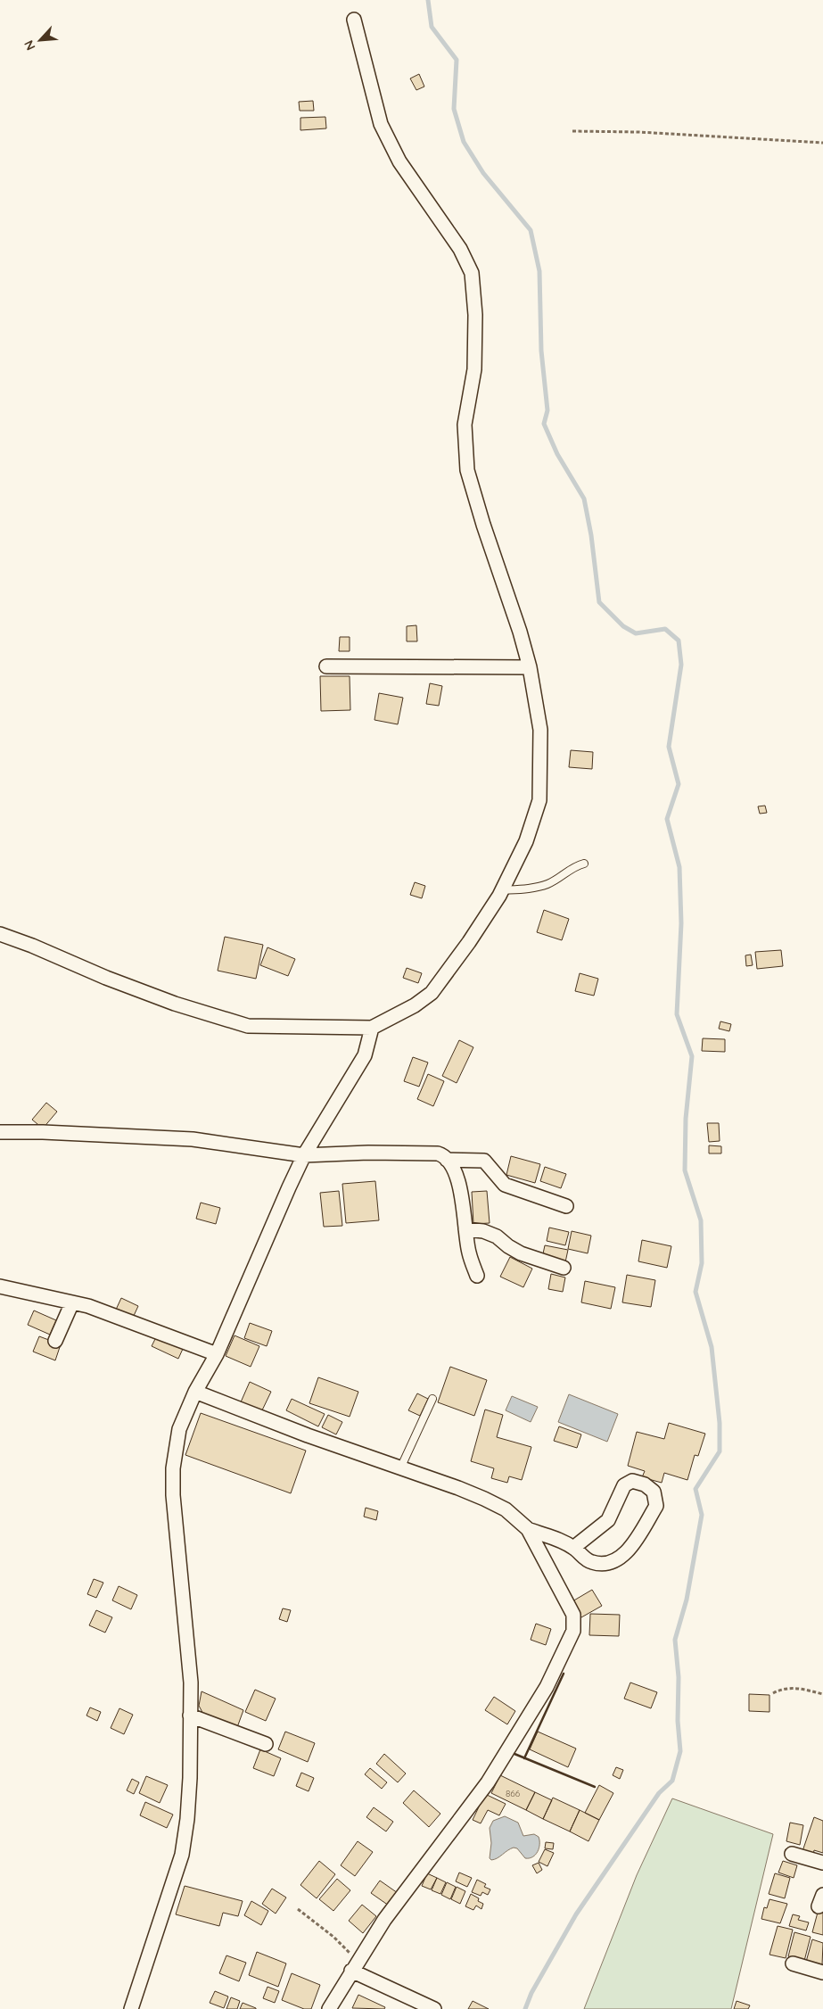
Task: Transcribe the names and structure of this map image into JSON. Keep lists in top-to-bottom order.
{
  "house_numbers": ["866"],
  "north": "bottom left"
}
